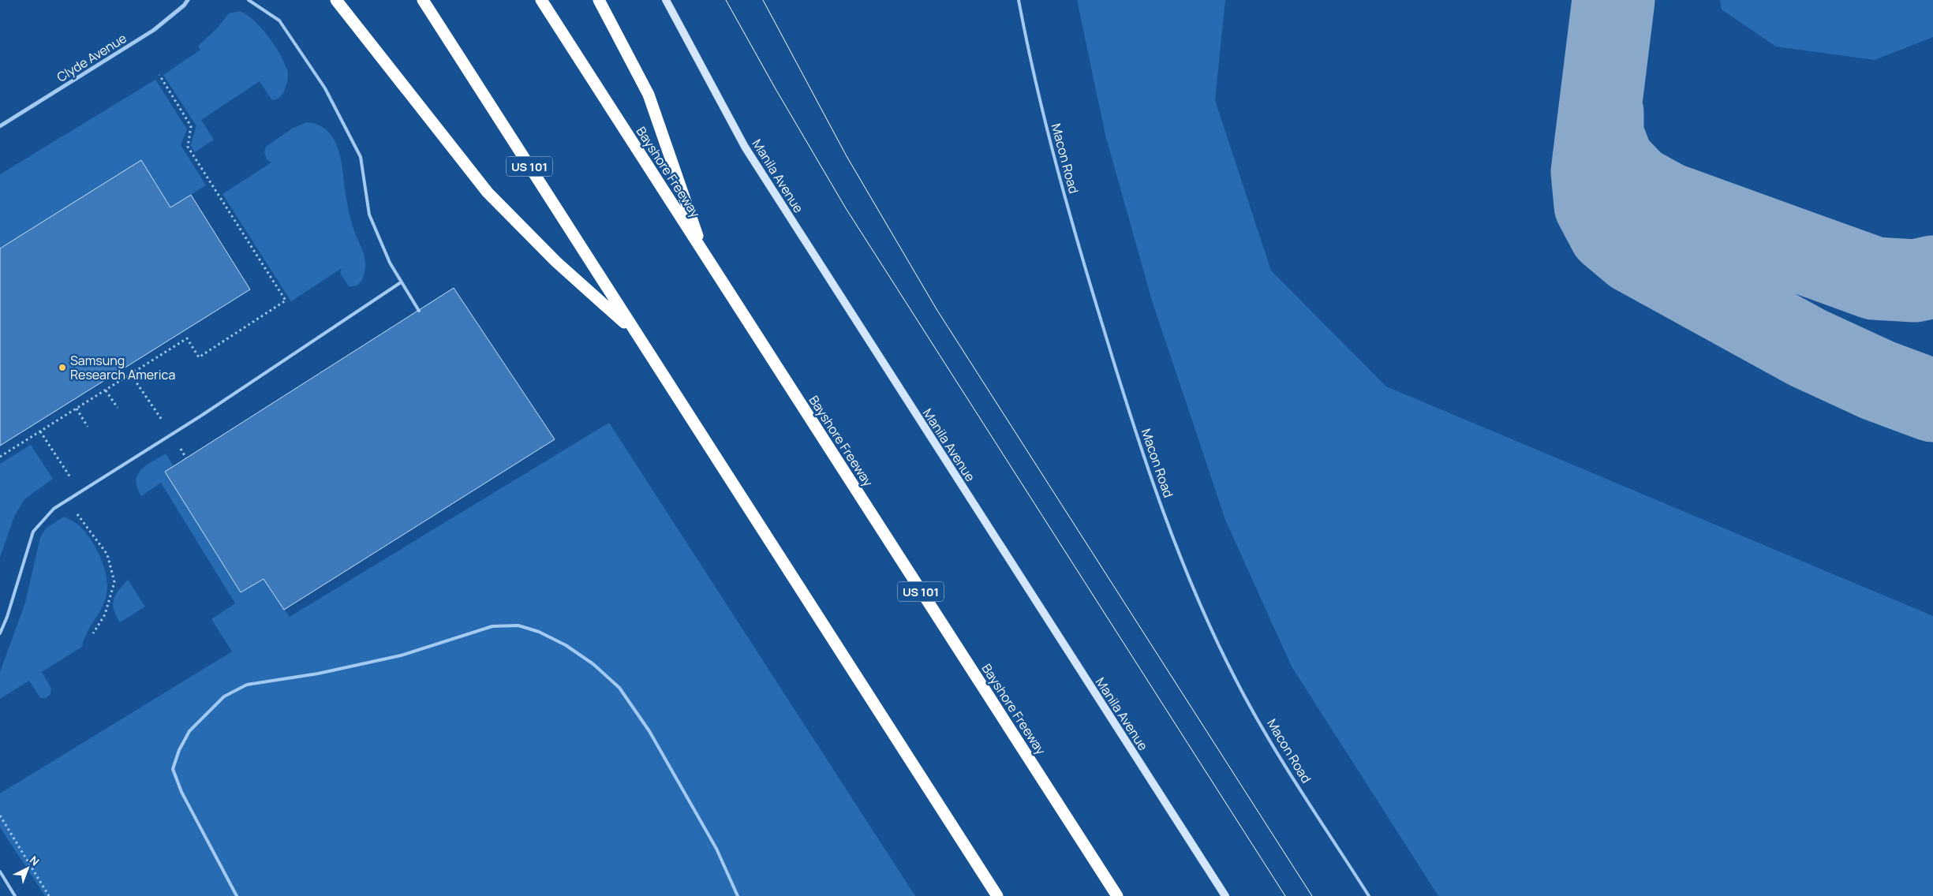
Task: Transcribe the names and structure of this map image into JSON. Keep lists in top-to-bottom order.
{
  "streets": {
    "highway": ["US 101", "Bayshore Freeway"],
    "main road": ["Manila Avenue"],
    "street": ["Clyde Avenue"],
    "lane": ["Macon Road"]
  },
  "places": ["Samsung Research America"],
  "north": "top right"
}
